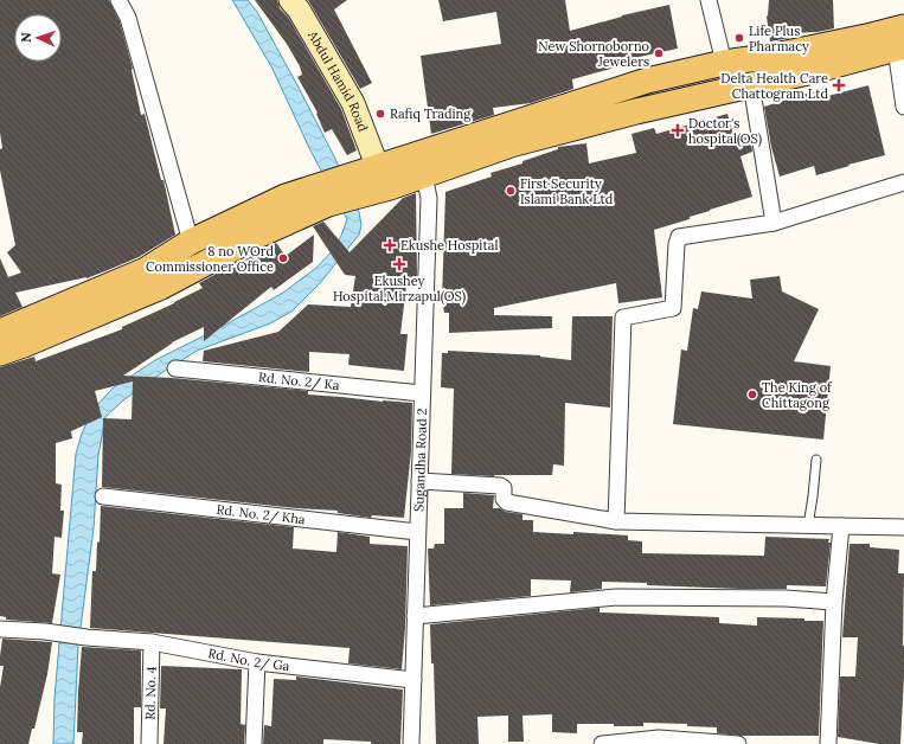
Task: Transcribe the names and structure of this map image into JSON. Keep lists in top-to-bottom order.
{
  "streets": {
    "street": [
      "Abdul Hamid Road",
      "Rd. No. 2/ Ka",
      "Sugandha Road 2",
      "Rd. No. 2/ Kha",
      "Rd. No. 2/ Ga",
      "Rd. No. 4"
    ]
  },
  "crossings": [
    ["Rd. No. 2/ Ka", "Sugandha Road 2"],
    ["Sugandha Road 2", "Rd. No. 2/ Kha"],
    ["Sugandha Road 2", "Rd. No. 2/ Ga"],
    ["Rd. No. 2/ Ga", "Rd. No. 4"]
  ],
  "places": {
    "other": [
      "Life Plus Pharmacy",
      "New Shornoborno Jewelers",
      "Rafiq Trading",
      "First Security Islami Bank Ltd",
      "8 no WOrd Commissioner Office",
      "The King of Chittagong"
    ],
    "health": [
      "Delta Health Care Chattogram Ltd",
      "Doctor's hospital(OS)",
      "Ekushe Hospital",
      "Ekushey Hospital,Mirzapul(OS)"
    ]
  },
  "north": "left"
}
